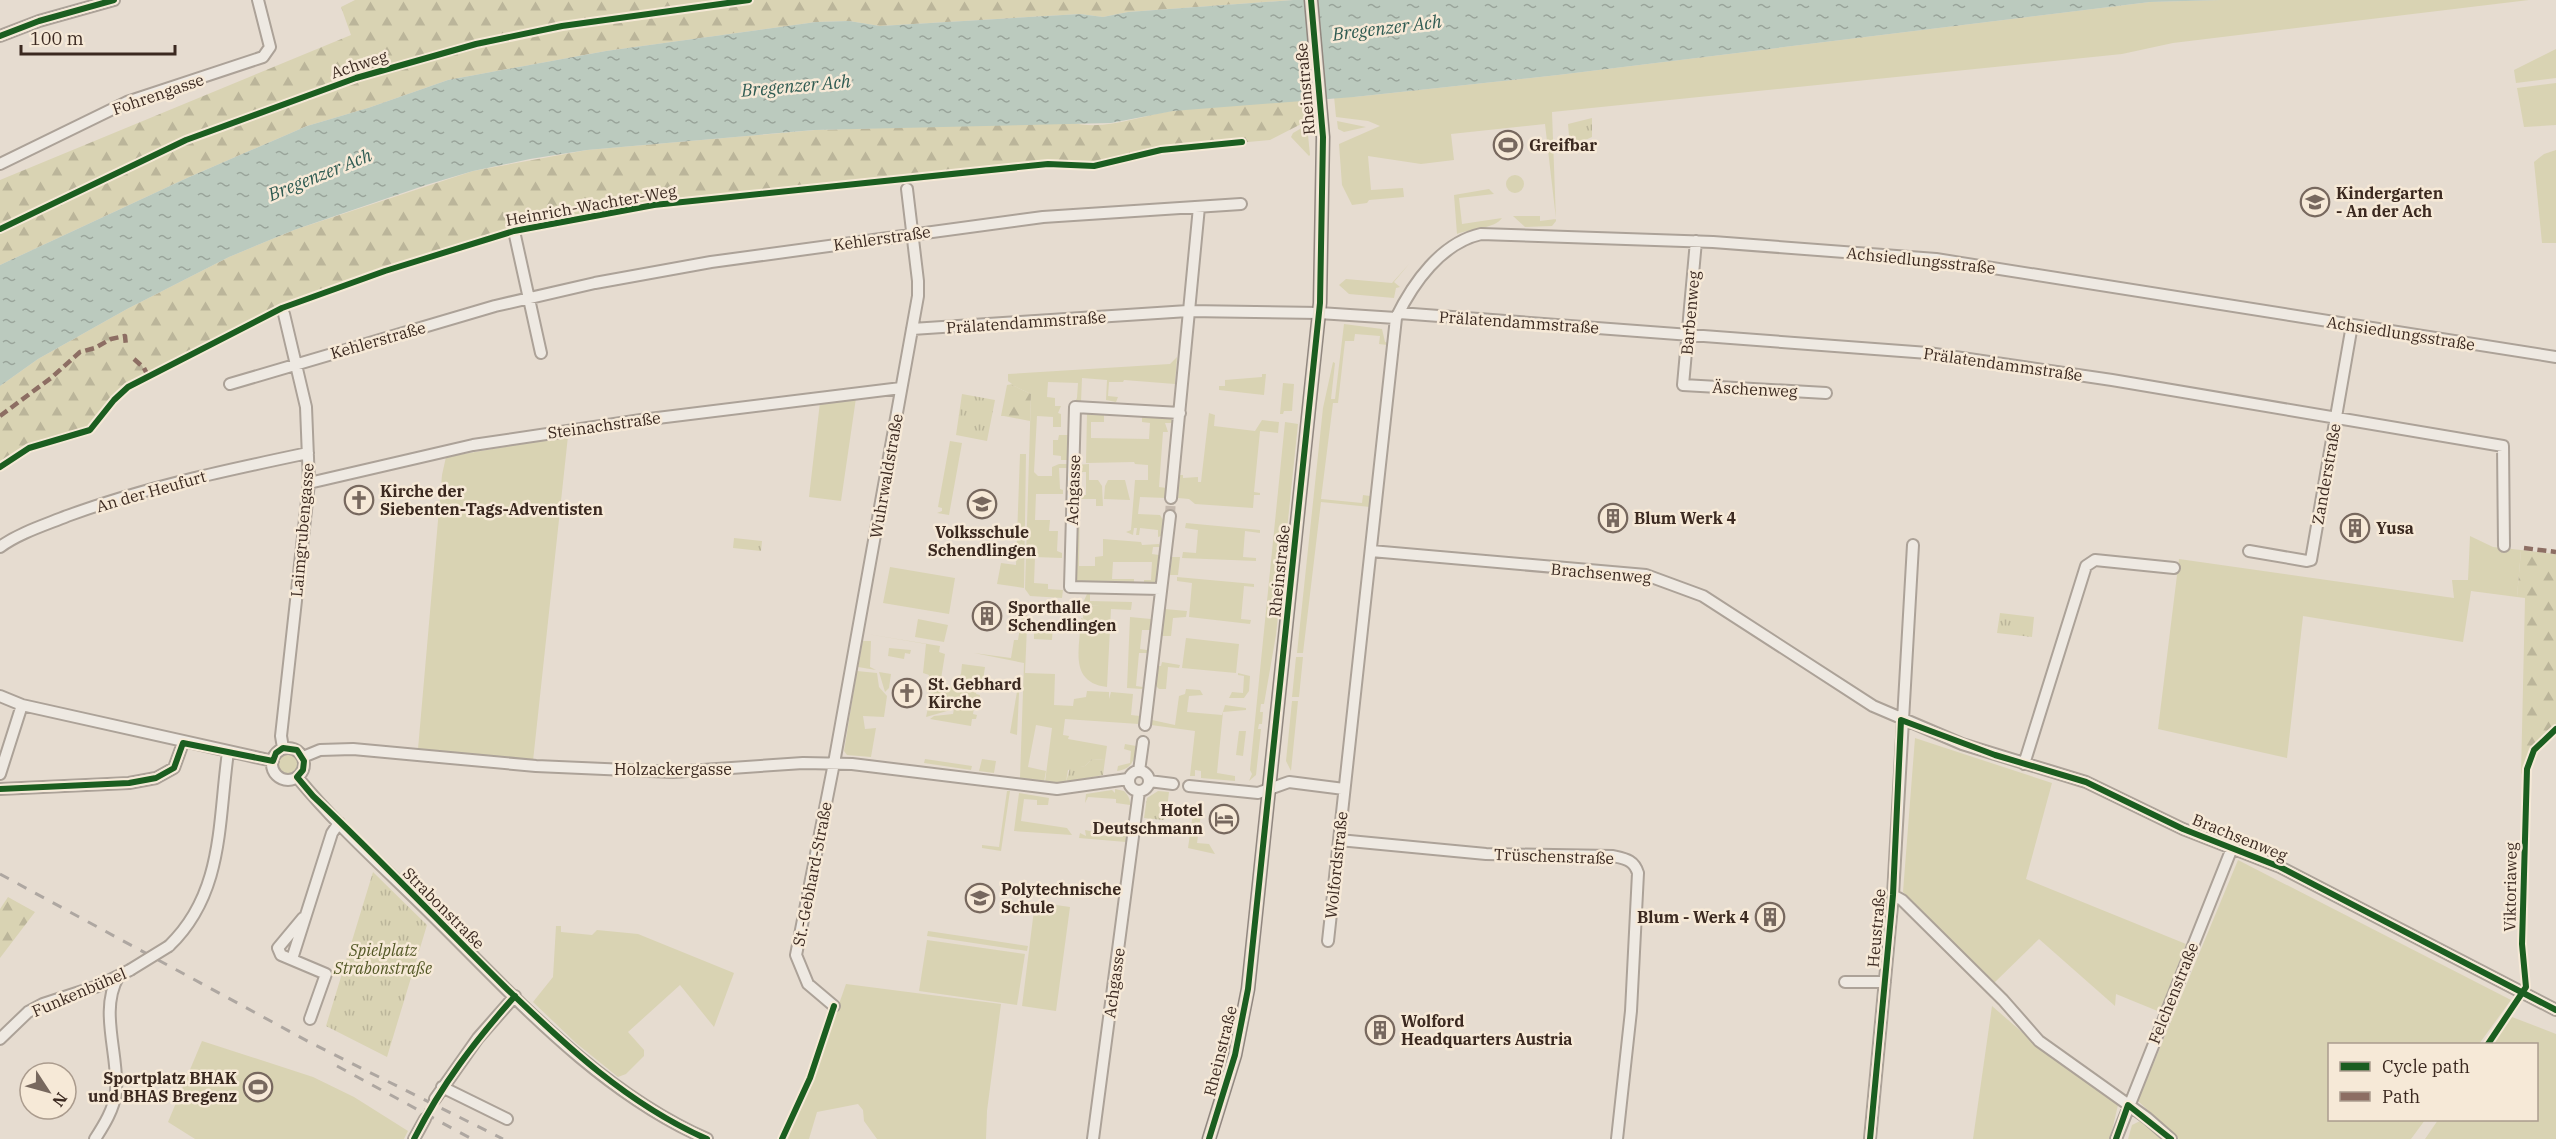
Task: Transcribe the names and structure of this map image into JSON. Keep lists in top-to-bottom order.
{
  "streets": {
    "main road": ["Rheinstraße"],
    "street": [
      "Fohrengasse",
      "Kehlerstraße",
      "Achsiedlungsstraße",
      "Barbenweg",
      "Prälatendammstraße",
      "Äschenweg",
      "Steinachstraße",
      "Zanderstraße",
      "Wuhrwaldstraße",
      "Achgasse",
      "An der Heufurt",
      "Laimgrubengasse",
      "Brachsenweg",
      "Holzackergasse",
      "Trüschenstraße",
      "Wolfordstraße",
      "St.-Gebhard-Straße",
      "Strabonstraße",
      "Heustraße",
      "Funkenbühel",
      "Felchenstraße"
    ],
    "cycle path": ["Achweg", "Heinrich-Wachter-Weg", "Viktoriaweg"]
  },
  "crossings": [
    ["Rheinstraße", "Prälatendammstraße"],
    ["Kehlerstraße", "Wuhrwaldstraße"],
    ["Kehlerstraße", "Laimgrubengasse"],
    ["Achsiedlungsstraße", "Barbenweg"],
    ["Achsiedlungsstraße", "Prälatendammstraße"],
    ["Achsiedlungsstraße", "Zanderstraße"],
    ["Barbenweg", "Prälatendammstraße"],
    ["Barbenweg", "Äschenweg"],
    ["Prälatendammstraße", "Zanderstraße"],
    ["Prälatendammstraße", "Wuhrwaldstraße"],
    ["Steinachstraße", "Wuhrwaldstraße"],
    ["Steinachstraße", "Laimgrubengasse"],
    ["Wuhrwaldstraße", "Holzackergasse"],
    ["Wuhrwaldstraße", "St.-Gebhard-Straße"],
    ["Achgasse", "Holzackergasse"],
    ["An der Heufurt", "Laimgrubengasse"],
    ["Laimgrubengasse", "Holzackergasse"],
    ["Laimgrubengasse", "Strabonstraße"],
    ["Brachsenweg", "Heustraße"],
    ["Brachsenweg", "Felchenstraße"],
    ["Holzackergasse", "St.-Gebhard-Straße"],
    ["Holzackergasse", "Strabonstraße"],
    ["Trüschenstraße", "Wolfordstraße"]
  ],
  "water": ["Bregenzer Ach"],
  "parks": ["Spielplatz Strabonstraße"],
  "places": {
    "sports": ["Greifbar", "Sportplatz BHAK und BHAS Bregenz"],
    "school or university": ["Kindergarten - An der Ach", "Volksschule Schendlingen", "Polytechnische Schule"],
    "church": ["Kirche der Siebenten-Tags-Adventisten", "St. Gebhard Kirche"],
    "building": [
      "Blum Werk 4",
      "Yusa",
      "Sporthalle Schendlingen",
      "Blum - Werk 4",
      "Wolford Headquarters Austria"
    ],
    "hotel": ["Hotel Deutschmann"]
  },
  "legend": ["Cycle path", "Path"],
  "scale_bar": "100 m",
  "north": "bottom right"
}
